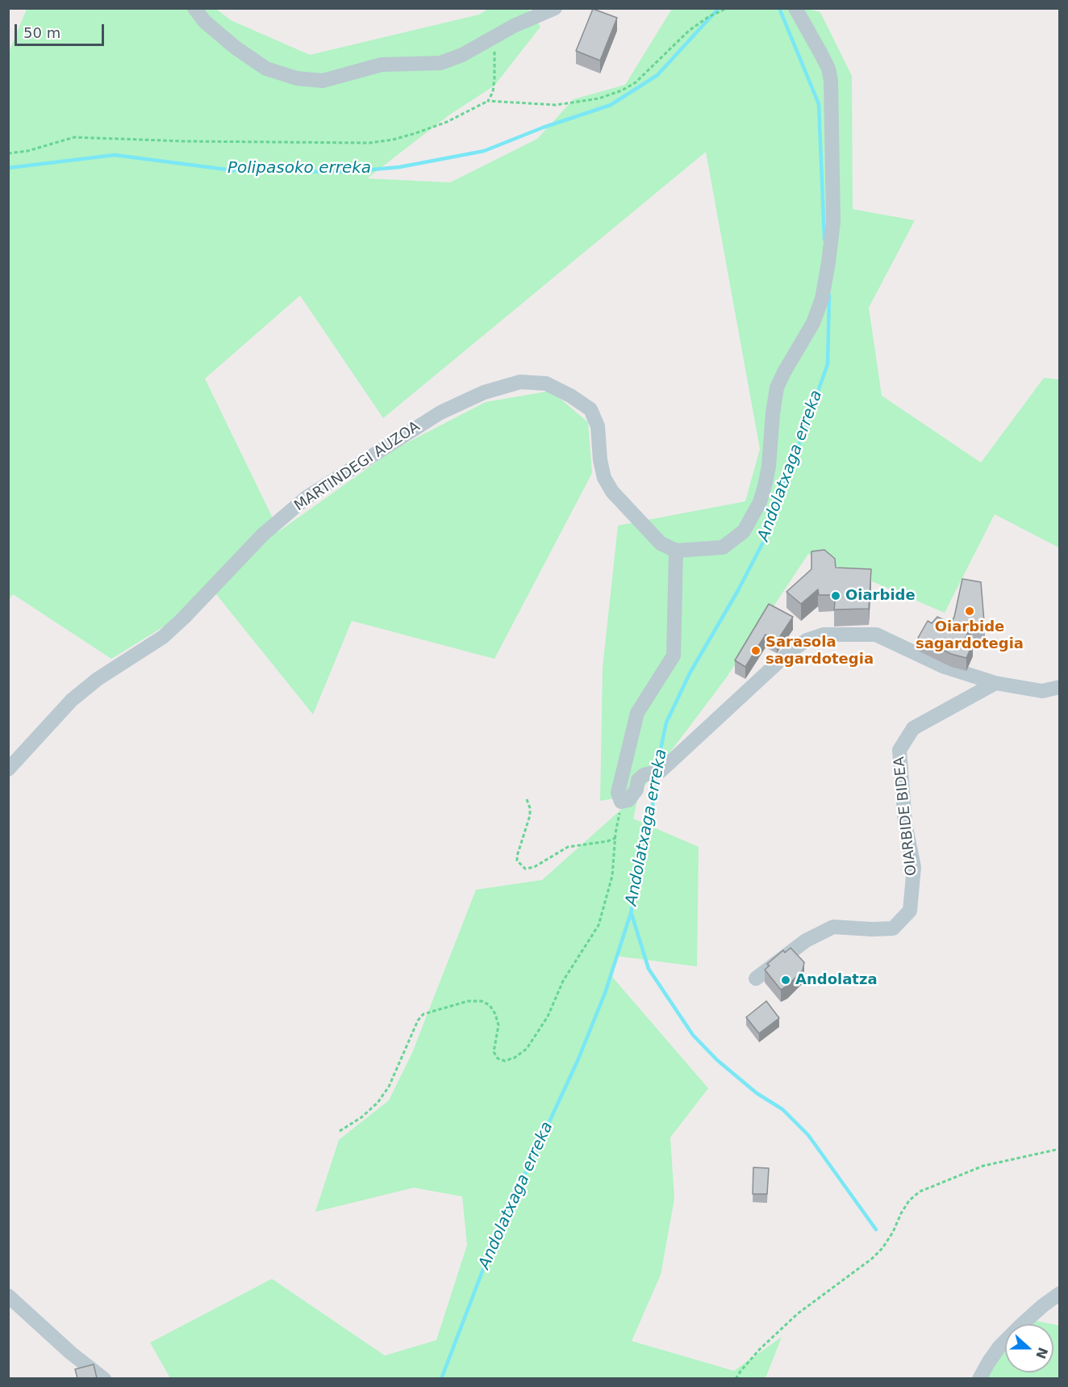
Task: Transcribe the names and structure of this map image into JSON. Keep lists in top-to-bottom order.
{
  "streets": {
    "street": ["MARTINDEGI AUZOA", "OIARBIDE BIDEA"]
  },
  "water": ["Polipasoko erreka", "Andolatxaga erreka"],
  "places": [
    "Oiarbide",
    "Oiarbide sagardotegia",
    "Sarasola sagardotegia",
    "Andolatza"
  ],
  "scale_bar": "50 m",
  "north": "right"
}
